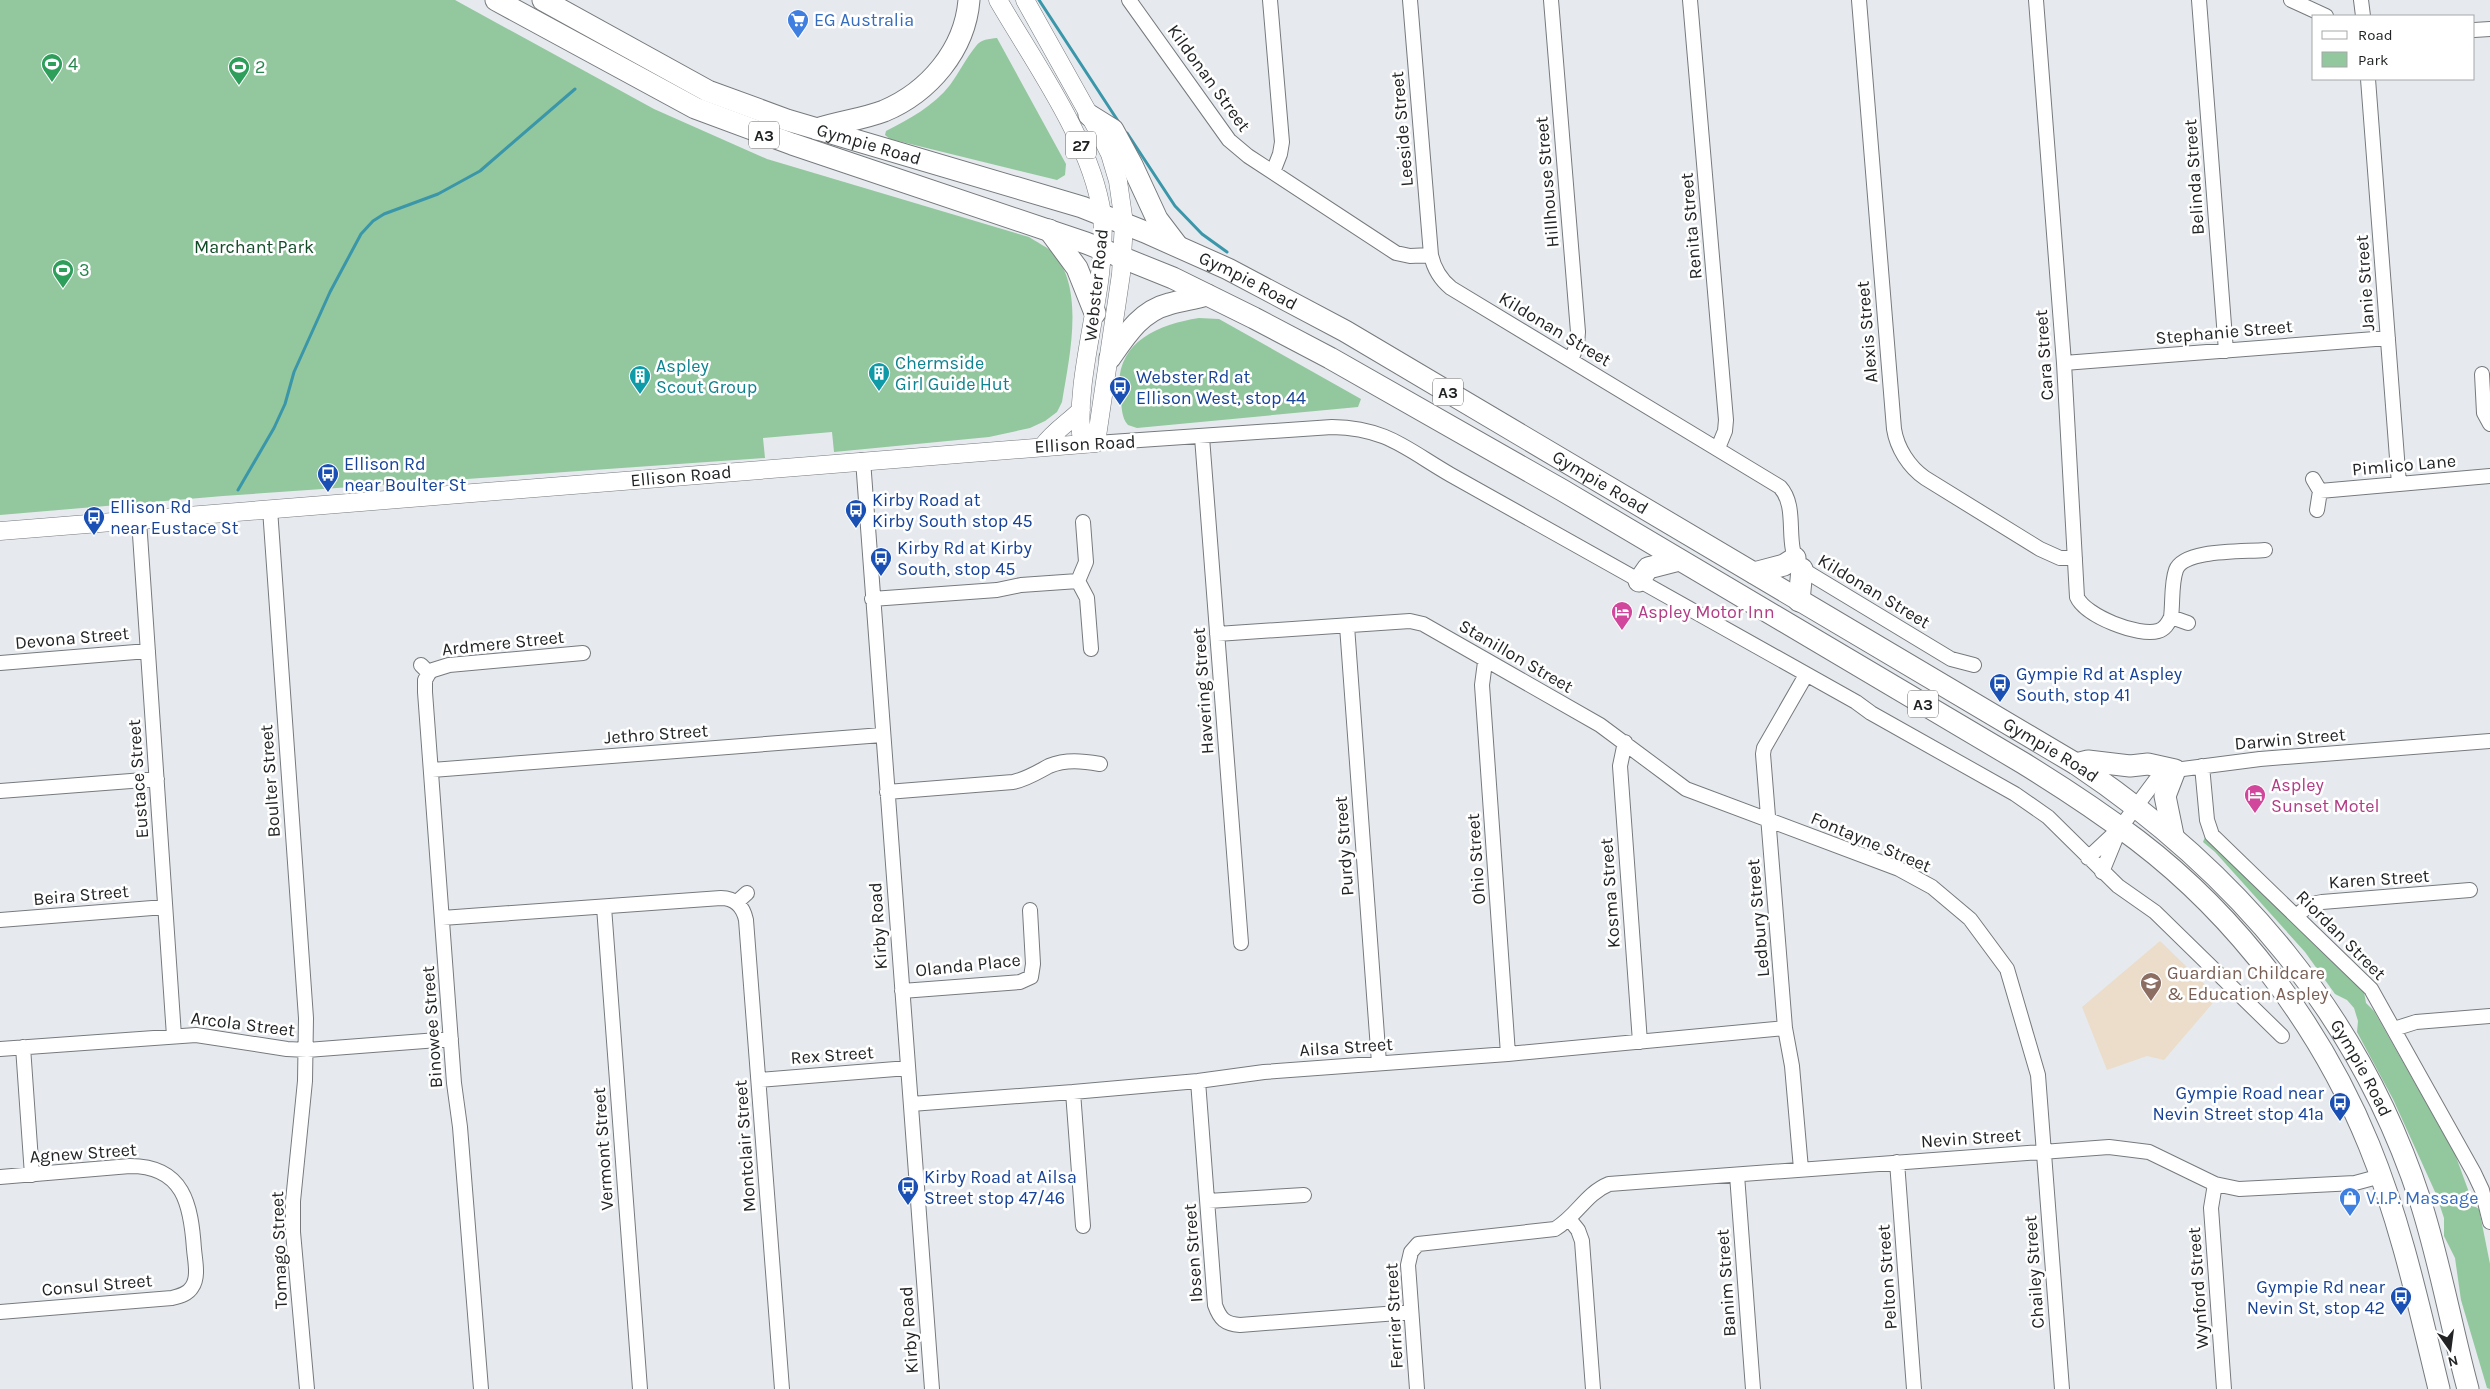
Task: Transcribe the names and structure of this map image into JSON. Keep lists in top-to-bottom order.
{
  "streets": {
    "highway": ["A3", "Gympie Road"],
    "main road": ["27", "Webster Road", "Ellison Road"],
    "street": [
      "Kildonan Street",
      "Leeside Street",
      "Belinda Street",
      "Hillhouse Street",
      "Renita Street",
      "Janie Street",
      "Alexis Street",
      "Stephanie Street",
      "Cara Street",
      "Pimlico Lane",
      "Devona Street",
      "Ardmere Street",
      "Stanillon Street",
      "Havering Street",
      "Jethro Street",
      "Darwin Street",
      "Eustace Street",
      "Boulter Street",
      "Fontayne Street",
      "Purdy Street",
      "Ohio Street",
      "Karen Street",
      "Kosma Street",
      "Beira Street",
      "Ledbury Street",
      "Kirby Road",
      "Riordan Street",
      "Olanda Place",
      "Arcola Street",
      "Binowee Street",
      "Ailsa Street",
      "Rex Street",
      "Nevin Street",
      "Montclair Street",
      "Vermont Street",
      "Agnew Street",
      "Tomago Street",
      "Ibsen Street",
      "Chailey Street",
      "Pelton Street",
      "Banim Street",
      "Consul Street",
      "Wynford Street",
      "Ferrier Street"
    ]
  },
  "crossings": [
    ["Kildonan Street", "Leeside Street"],
    ["Kildonan Street", "Hillhouse Street"],
    ["Kildonan Street", "Renita Street"],
    ["Gympie Road", "Webster Road"],
    ["Gympie Road", "Darwin Street"],
    ["Gympie Road", "Nevin Street"],
    ["Belinda Street", "Stephanie Street"],
    ["Janie Street", "Stephanie Street"],
    ["Janie Street", "Pimlico Lane"],
    ["Webster Road", "Ellison Road"],
    ["Alexis Street", "Cara Street"],
    ["Stephanie Street", "Cara Street"],
    ["Ellison Road", "Havering Street"],
    ["Ellison Road", "Eustace Street"],
    ["Ellison Road", "Boulter Street"],
    ["Ellison Road", "Kirby Road"],
    ["Devona Street", "Eustace Street"],
    ["Ardmere Street", "Binowee Street"],
    ["Stanillon Street", "Havering Street"],
    ["Stanillon Street", "Fontayne Street"],
    ["Stanillon Street", "Purdy Street"],
    ["Stanillon Street", "Ohio Street"],
    ["Stanillon Street", "Kosma Street"],
    ["Stanillon Street", "Ledbury Street"],
    ["Jethro Street", "Kirby Road"],
    ["Jethro Street", "Binowee Street"],
    ["Darwin Street", "Riordan Street"],
    ["Eustace Street", "Beira Street"],
    ["Eustace Street", "Arcola Street"],
    ["Boulter Street", "Arcola Street"],
    ["Boulter Street", "Tomago Street"],
    ["Fontayne Street", "Ledbury Street"],
    ["Fontayne Street", "Nevin Street"],
    ["Fontayne Street", "Chailey Street"],
    ["Purdy Street", "Ailsa Street"],
    ["Ohio Street", "Ailsa Street"],
    ["Karen Street", "Riordan Street"],
    ["Kosma Street", "Ailsa Street"],
    ["Ledbury Street", "Ailsa Street"],
    ["Ledbury Street", "Nevin Street"],
    ["Kirby Road", "Olanda Place"],
    ["Kirby Road", "Ailsa Street"],
    ["Kirby Road", "Rex Street"],
    ["Arcola Street", "Binowee Street"],
    ["Arcola Street", "Tomago Street"],
    ["Binowee Street", "Montclair Street"],
    ["Ailsa Street", "Ibsen Street"],
    ["Rex Street", "Montclair Street"],
    ["Nevin Street", "Chailey Street"],
    ["Nevin Street", "Pelton Street"],
    ["Nevin Street", "Banim Street"],
    ["Nevin Street", "Wynford Street"],
    ["Nevin Street", "Ferrier Street"],
    ["Montclair Street", "Vermont Street"],
    ["Agnew Street", "Consul Street"],
    ["Ibsen Street", "Ferrier Street"]
  ],
  "parks": ["Marchant Park"],
  "places": {
    "supermarket": ["EG Australia"],
    "sports": ["4", "2", "3"],
    "building": ["Chermside Girl Guide Hut", "Aspley Scout Group"],
    "bus stop": [
      "Webster Rd at Ellison West, stop 44",
      "Ellison Rd near Boulter St",
      "Kirby Road at Kirby South stop 45",
      "Ellison Rd near Eustace St",
      "Kirby Rd at Kirby South, stop 45",
      "Gympie Rd at Aspley South, stop 41",
      "Gympie Road near Nevin Street stop 41a",
      "Kirby Road at Ailsa Street stop 47/46",
      "Gympie Rd near Nevin St, stop 42"
    ],
    "hotel": ["Aspley Motor Inn", "Aspley Sunset Motel"],
    "school or university": ["Guardian Childcare & Education Aspley"],
    "shop": ["V.I.P. Massage"]
  },
  "legend": ["Road", "Park"],
  "north": "bottom"
}
